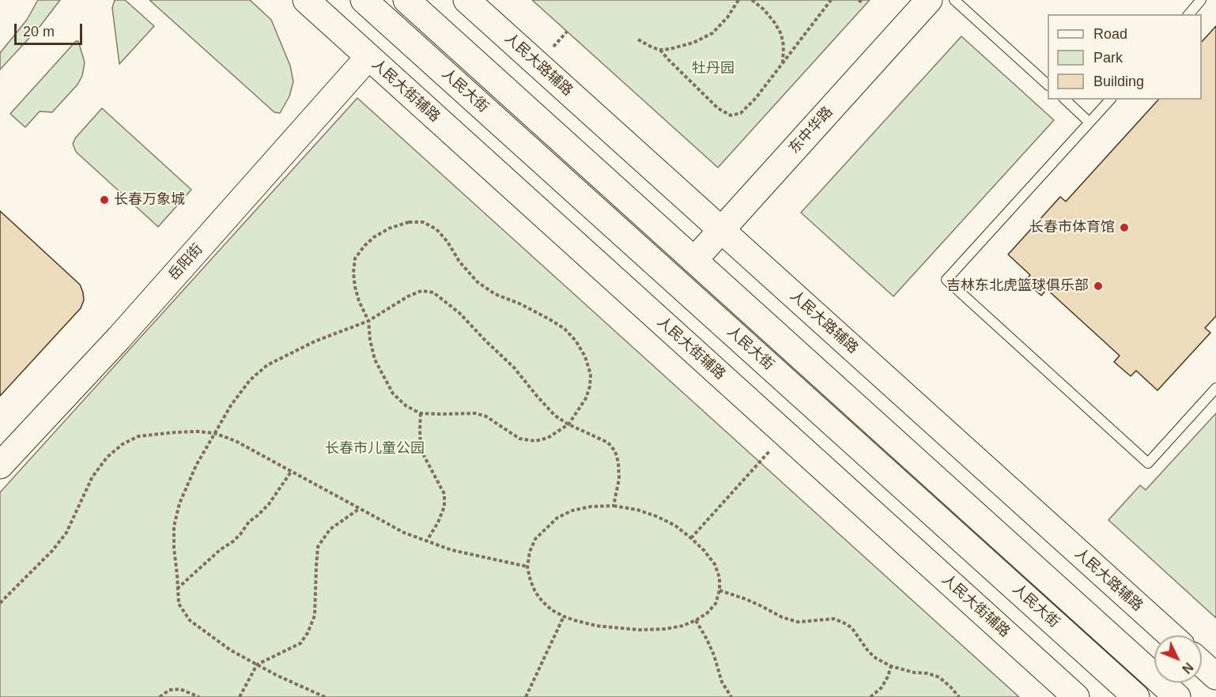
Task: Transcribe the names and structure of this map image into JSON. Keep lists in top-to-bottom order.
{
  "streets": {
    "main road": [
      "人民大路辅路",
      "人民大街辅路",
      "人民大街",
      "东中华路",
      "岳阳街"
    ]
  },
  "crossings": [
    ["人民大路辅路", "东中华路"],
    ["人民大街辅路", "岳阳街"],
    ["人民大街", "东中华路"]
  ],
  "parks": ["牡丹园", "长春市儿童公园"],
  "places": ["长春万象城", "长春市体育馆", "吉林东北虎篮球俱乐部"],
  "legend": ["Road", "Park", "Building"],
  "scale_bar": "20 m",
  "north": "bottom right"
}
